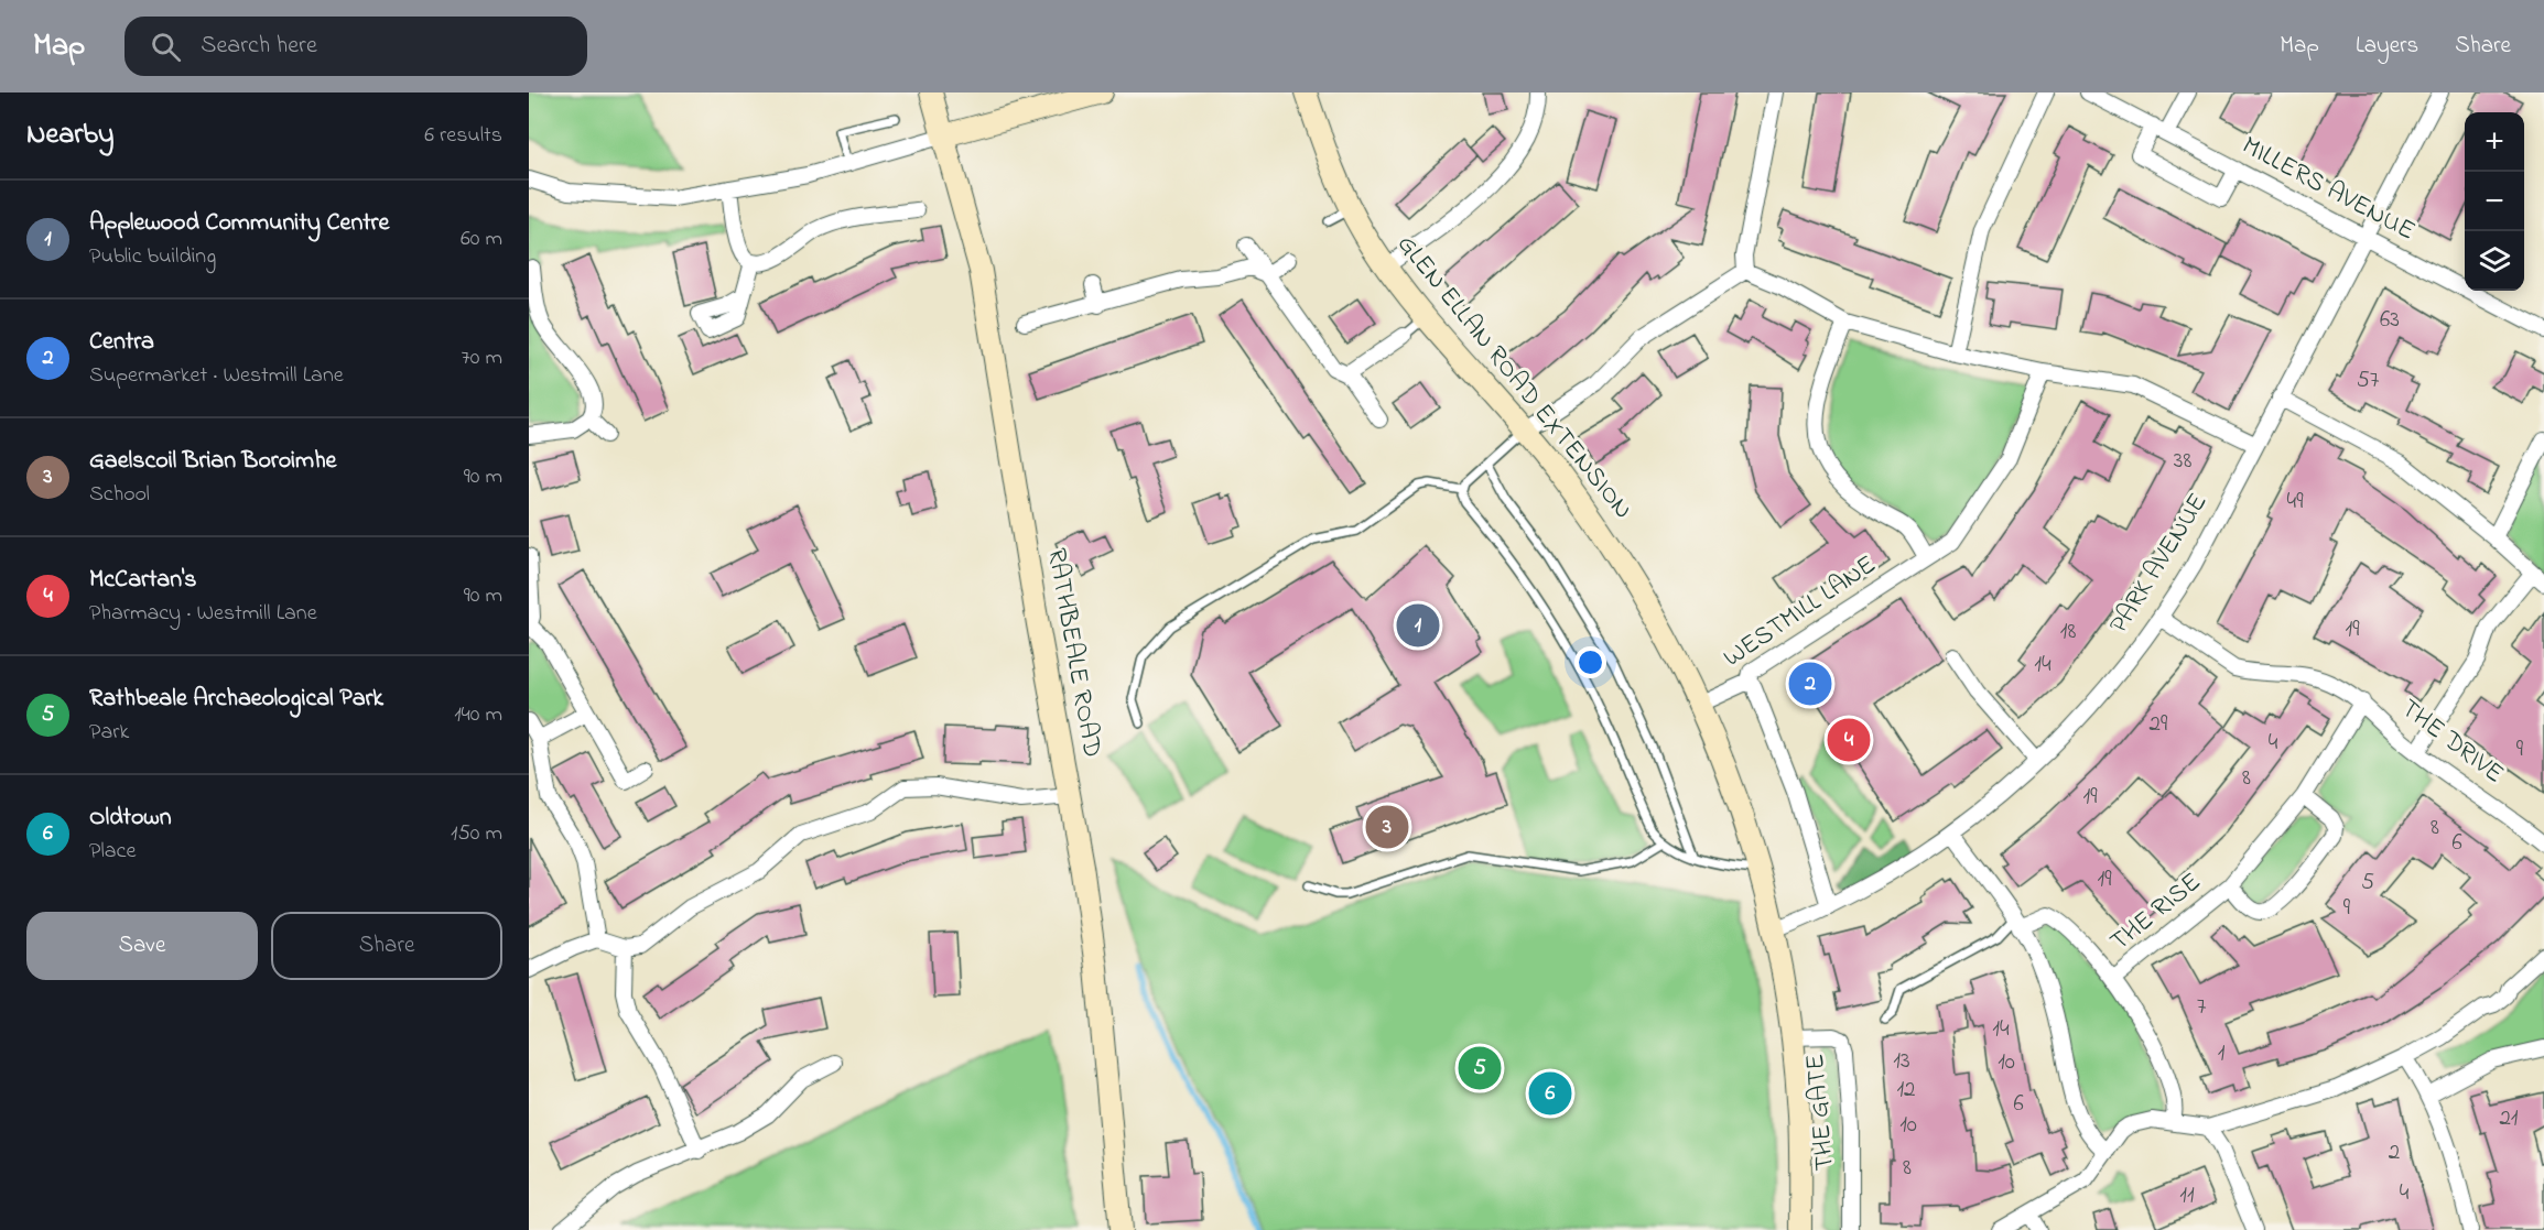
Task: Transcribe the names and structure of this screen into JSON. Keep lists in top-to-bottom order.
{
  "streets": {
    "street": [
      "MILLERS AVENUE",
      "GLEN ELLAN ROAD EXTENSION",
      "PARK AVENUE",
      "WESTMILL LANE",
      "RATHBEALE ROAD",
      "THE DRIVE",
      "THE RISE",
      "THE GATE"
    ]
  },
  "crossings": [
    ["MILLERS AVENUE", "PARK AVENUE"],
    ["GLEN ELLAN ROAD EXTENSION", "PARK AVENUE"],
    ["GLEN ELLAN ROAD EXTENSION", "WESTMILL LANE"],
    ["GLEN ELLAN ROAD EXTENSION", "THE GATE"],
    ["PARK AVENUE", "THE DRIVE"],
    ["THE DRIVE", "THE RISE"]
  ],
  "house_numbers": [
    "63",
    "57",
    "38",
    "49",
    "19",
    "18",
    "14",
    "29",
    "4",
    "9",
    "8",
    "19",
    "8",
    "6",
    "19",
    "5",
    "9",
    "7",
    "14",
    "1",
    "13",
    "10",
    "12",
    "6",
    "21",
    "10",
    "2",
    "8",
    "4",
    "11"
  ],
  "page": {
    "header": "Map",
    "search": "Search here",
    "nav": ["Map", "Layers", "Share"],
    "heading": ["Nearby", "6 results"],
    "map_buttons": ["+", "−"],
    "list": [
      {
        "mark": "1",
        "name": "Applewood Community Centre",
        "note": "Public building",
        "value": "60 m"
      },
      {
        "mark": "2",
        "name": "Centra",
        "note": "Supermarket · Westmill Lane",
        "value": "70 m"
      },
      {
        "mark": "3",
        "name": "Gaelscoil Brian Boroimhe",
        "note": "School",
        "value": "90 m"
      },
      {
        "mark": "4",
        "name": "McCartan's",
        "note": "Pharmacy · Westmill Lane",
        "value": "90 m"
      },
      {
        "mark": "5",
        "name": "Rathbeale Archaeological Park",
        "note": "Park",
        "value": "140 m"
      },
      {
        "mark": "6",
        "name": "Oldtown",
        "note": "Place",
        "value": "150 m"
      }
    ],
    "pins": [
      "1",
      "2",
      "4",
      "3",
      "5",
      "6"
    ],
    "buttons": ["Save", "Share"]
  }
}
